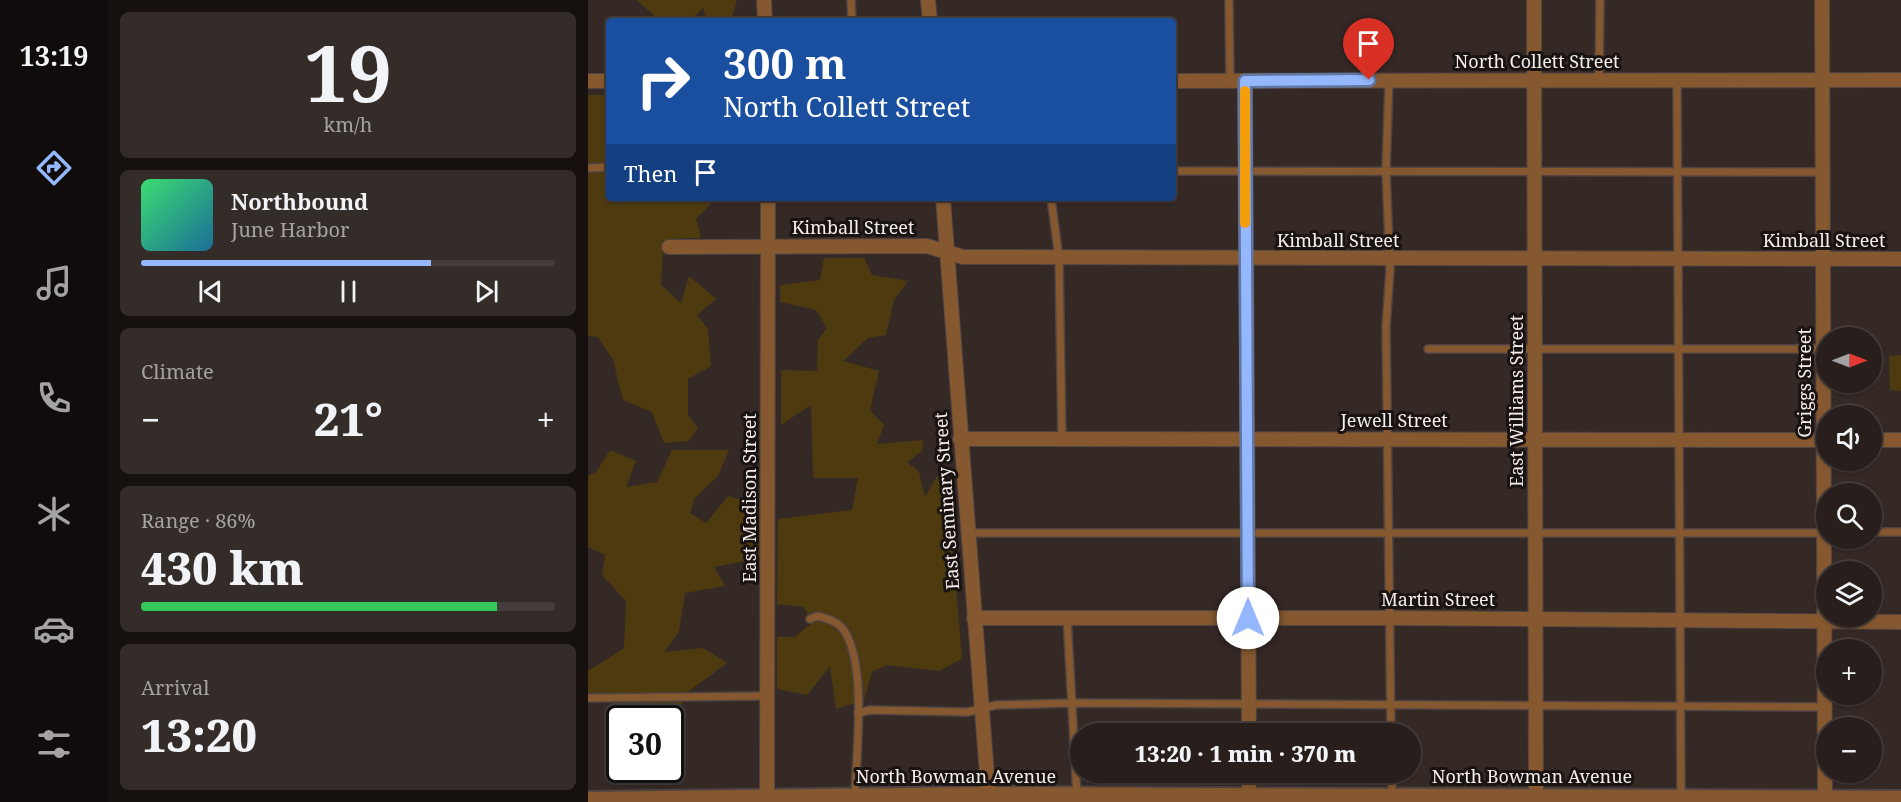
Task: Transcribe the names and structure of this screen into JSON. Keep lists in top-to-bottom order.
{
  "streets": {
    "street": [
      "North Collett Street",
      "Kimball Street",
      "Griggs Street",
      "East Williams Street",
      "Jewell Street",
      "East Madison Street",
      "East Seminary Street",
      "Martin Street",
      "North Bowman Avenue"
    ]
  },
  "crossings": [
    ["North Collett Street", "Griggs Street"],
    ["North Collett Street", "East Williams Street"],
    ["Kimball Street", "Griggs Street"],
    ["Kimball Street", "East Williams Street"],
    ["Kimball Street", "East Madison Street"],
    ["Kimball Street", "East Seminary Street"],
    ["Griggs Street", "North Bowman Avenue"],
    ["East Williams Street", "Jewell Street"],
    ["East Williams Street", "Martin Street"],
    ["East Williams Street", "North Bowman Avenue"],
    ["Jewell Street", "East Seminary Street"],
    ["East Madison Street", "North Bowman Avenue"],
    ["East Seminary Street", "Martin Street"],
    ["East Seminary Street", "North Bowman Avenue"]
  ],
  "north": "right",
  "page": {
    "tabs": "13:19",
    "tile": [
      ["19", "km/h"],
      "Climate",
      ["Range · 86%", "430 km"],
      ["Arrival", "13:20"]
    ],
    "turn": ["300 m", "North Collett Street"],
    "then": "Then",
    "song": ["Northbound", "June Harbor"],
    "map_buttons": ["+", "−"],
    "heat": ["−", "21°", "+"],
    "limit": "30",
    "trip": "13:20 · 1 min · 370 m"
  }
}
